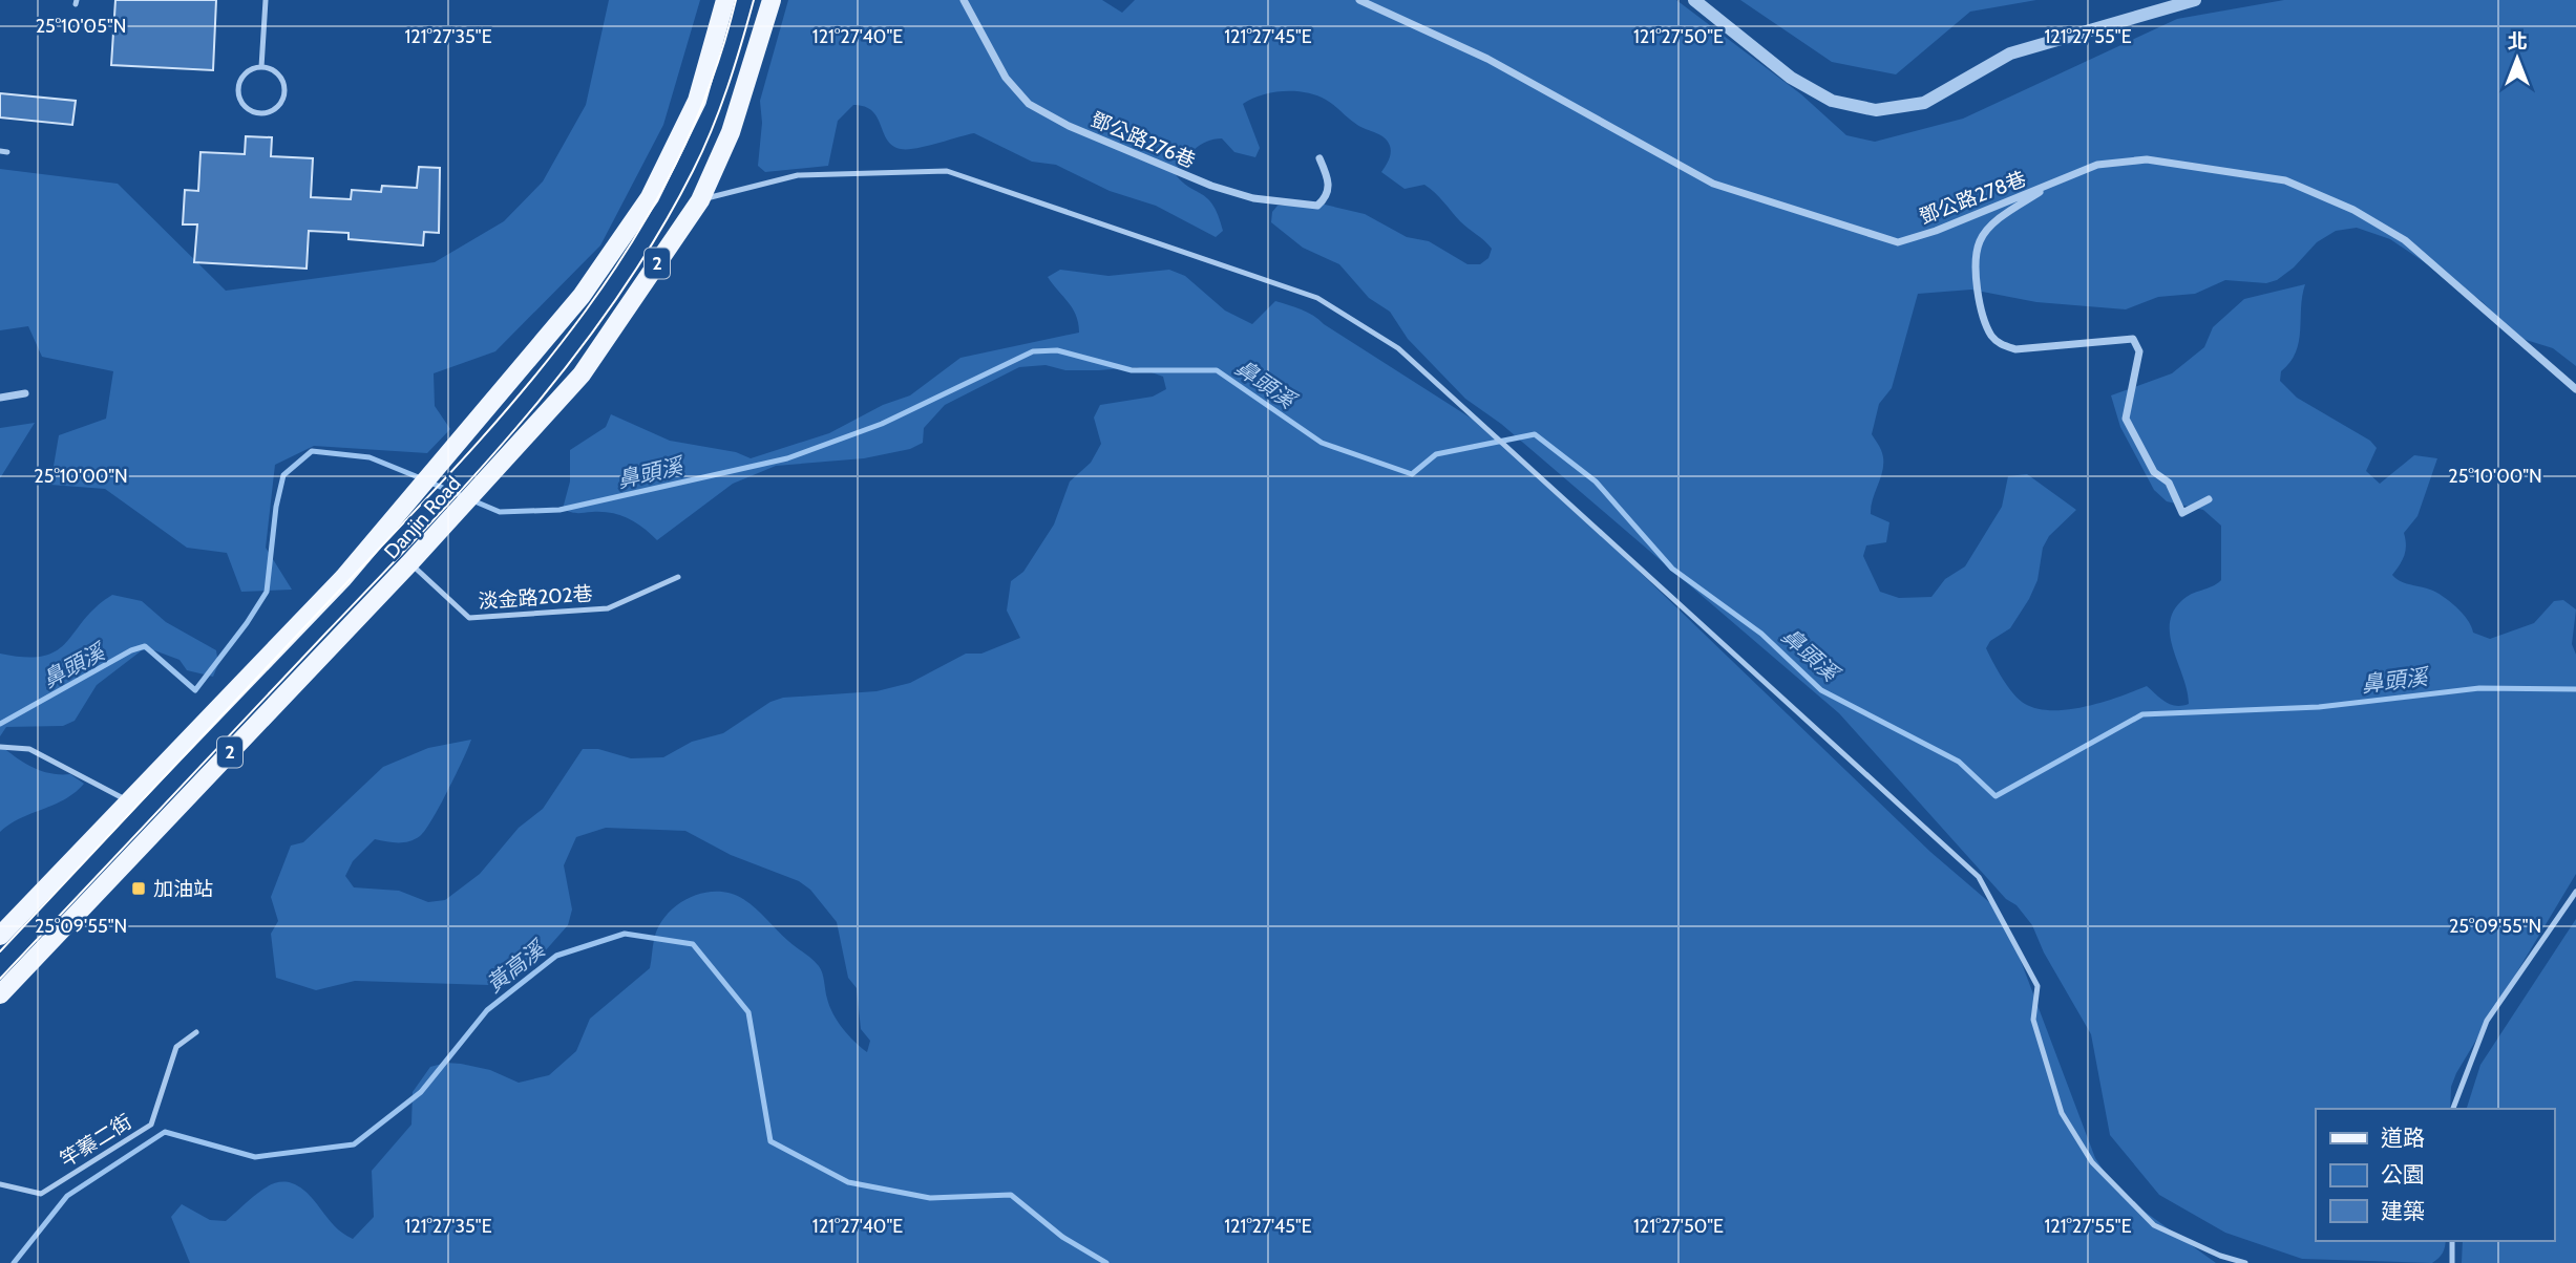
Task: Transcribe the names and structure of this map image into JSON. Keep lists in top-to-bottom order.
{
  "streets": {
    "main road": ["2", "Danjin Road"],
    "street": ["鄧公路276巷", "鄧公路278巷"],
    "lane": ["淡金路202巷", "竿蓁二街"]
  },
  "crossings": [
    ["Danjin Road", "淡金路202巷"]
  ],
  "water": ["鼻頭溪", "黃高溪"],
  "places": {
    "transit": ["加油站"]
  },
  "legend": ["道路", "公園", "建築"],
  "north": "top",
  "coordinates": [
    "25°10'05\"N",
    "121°27'35\"E",
    "121°27'40\"E",
    "121°27'45\"E",
    "121°27'50\"E",
    "121°27'55\"E",
    "25°10'00\"N",
    "25°09'55\"N"
  ]
}
